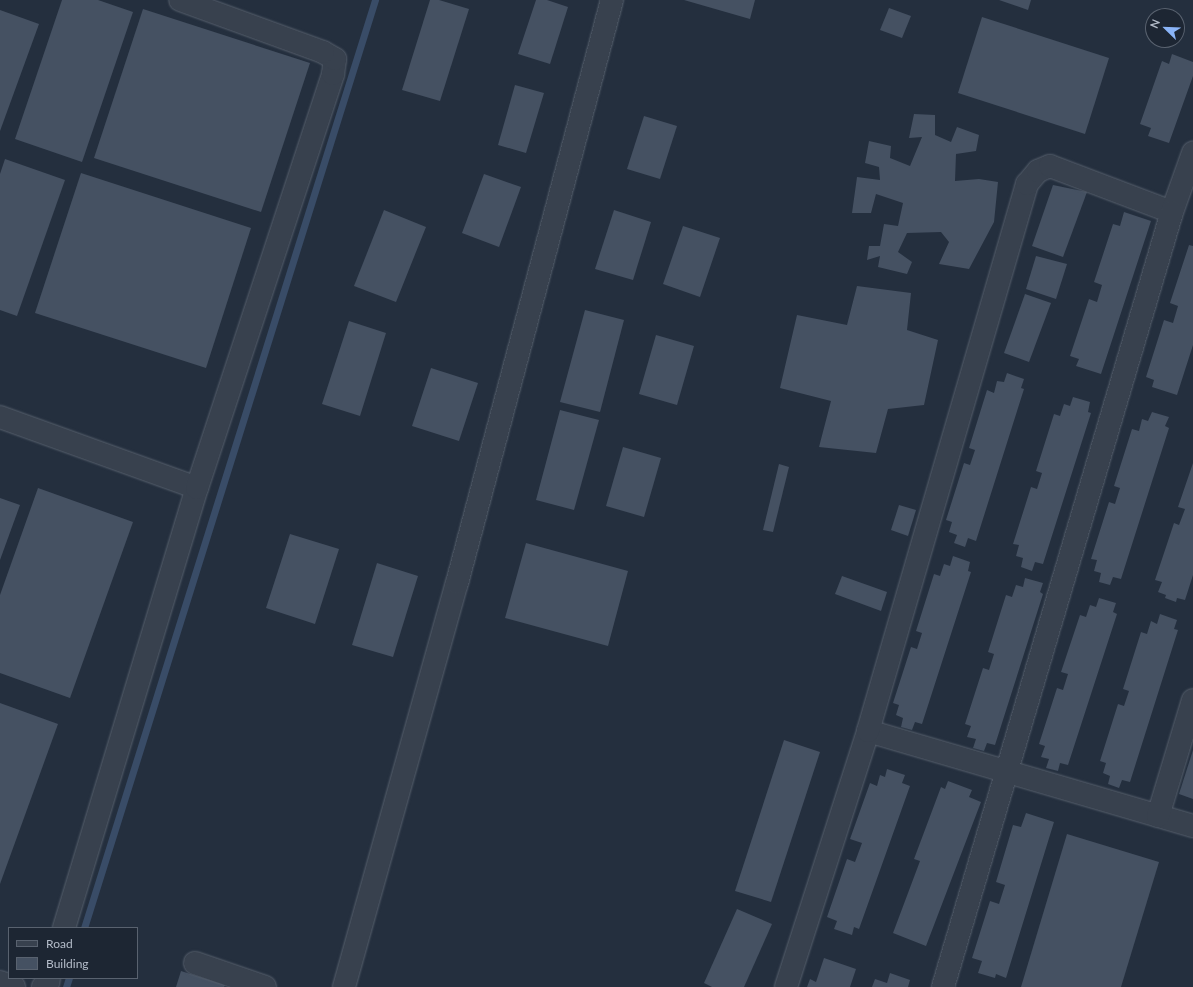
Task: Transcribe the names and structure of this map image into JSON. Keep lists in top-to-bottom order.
{
  "legend": ["Road", "Building"],
  "north": "top left"
}
